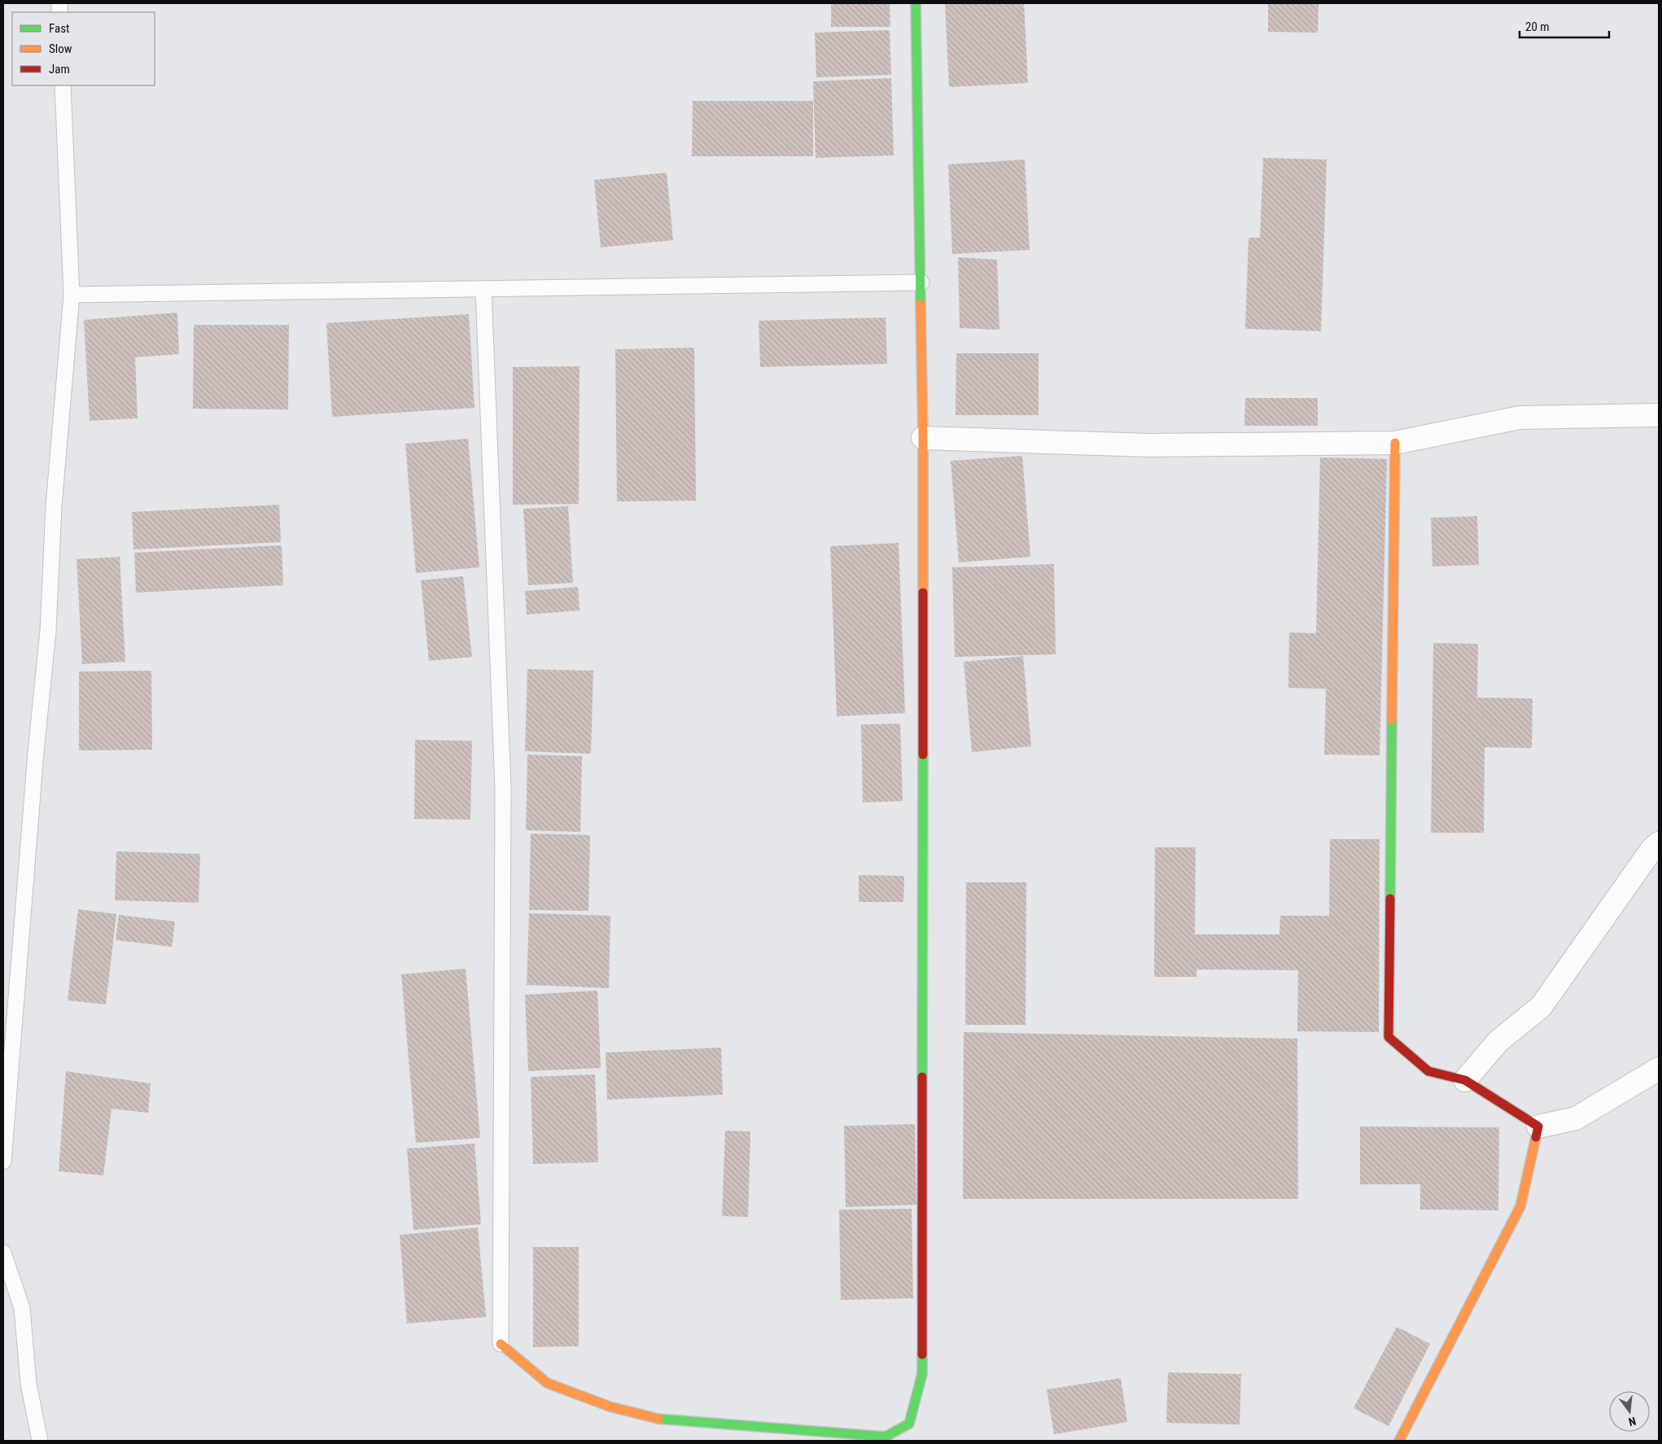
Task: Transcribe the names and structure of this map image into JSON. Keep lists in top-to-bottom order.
{
  "legend": ["Fast", "Slow", "Jam"],
  "scale_bar": "20 m",
  "north": "bottom"
}
